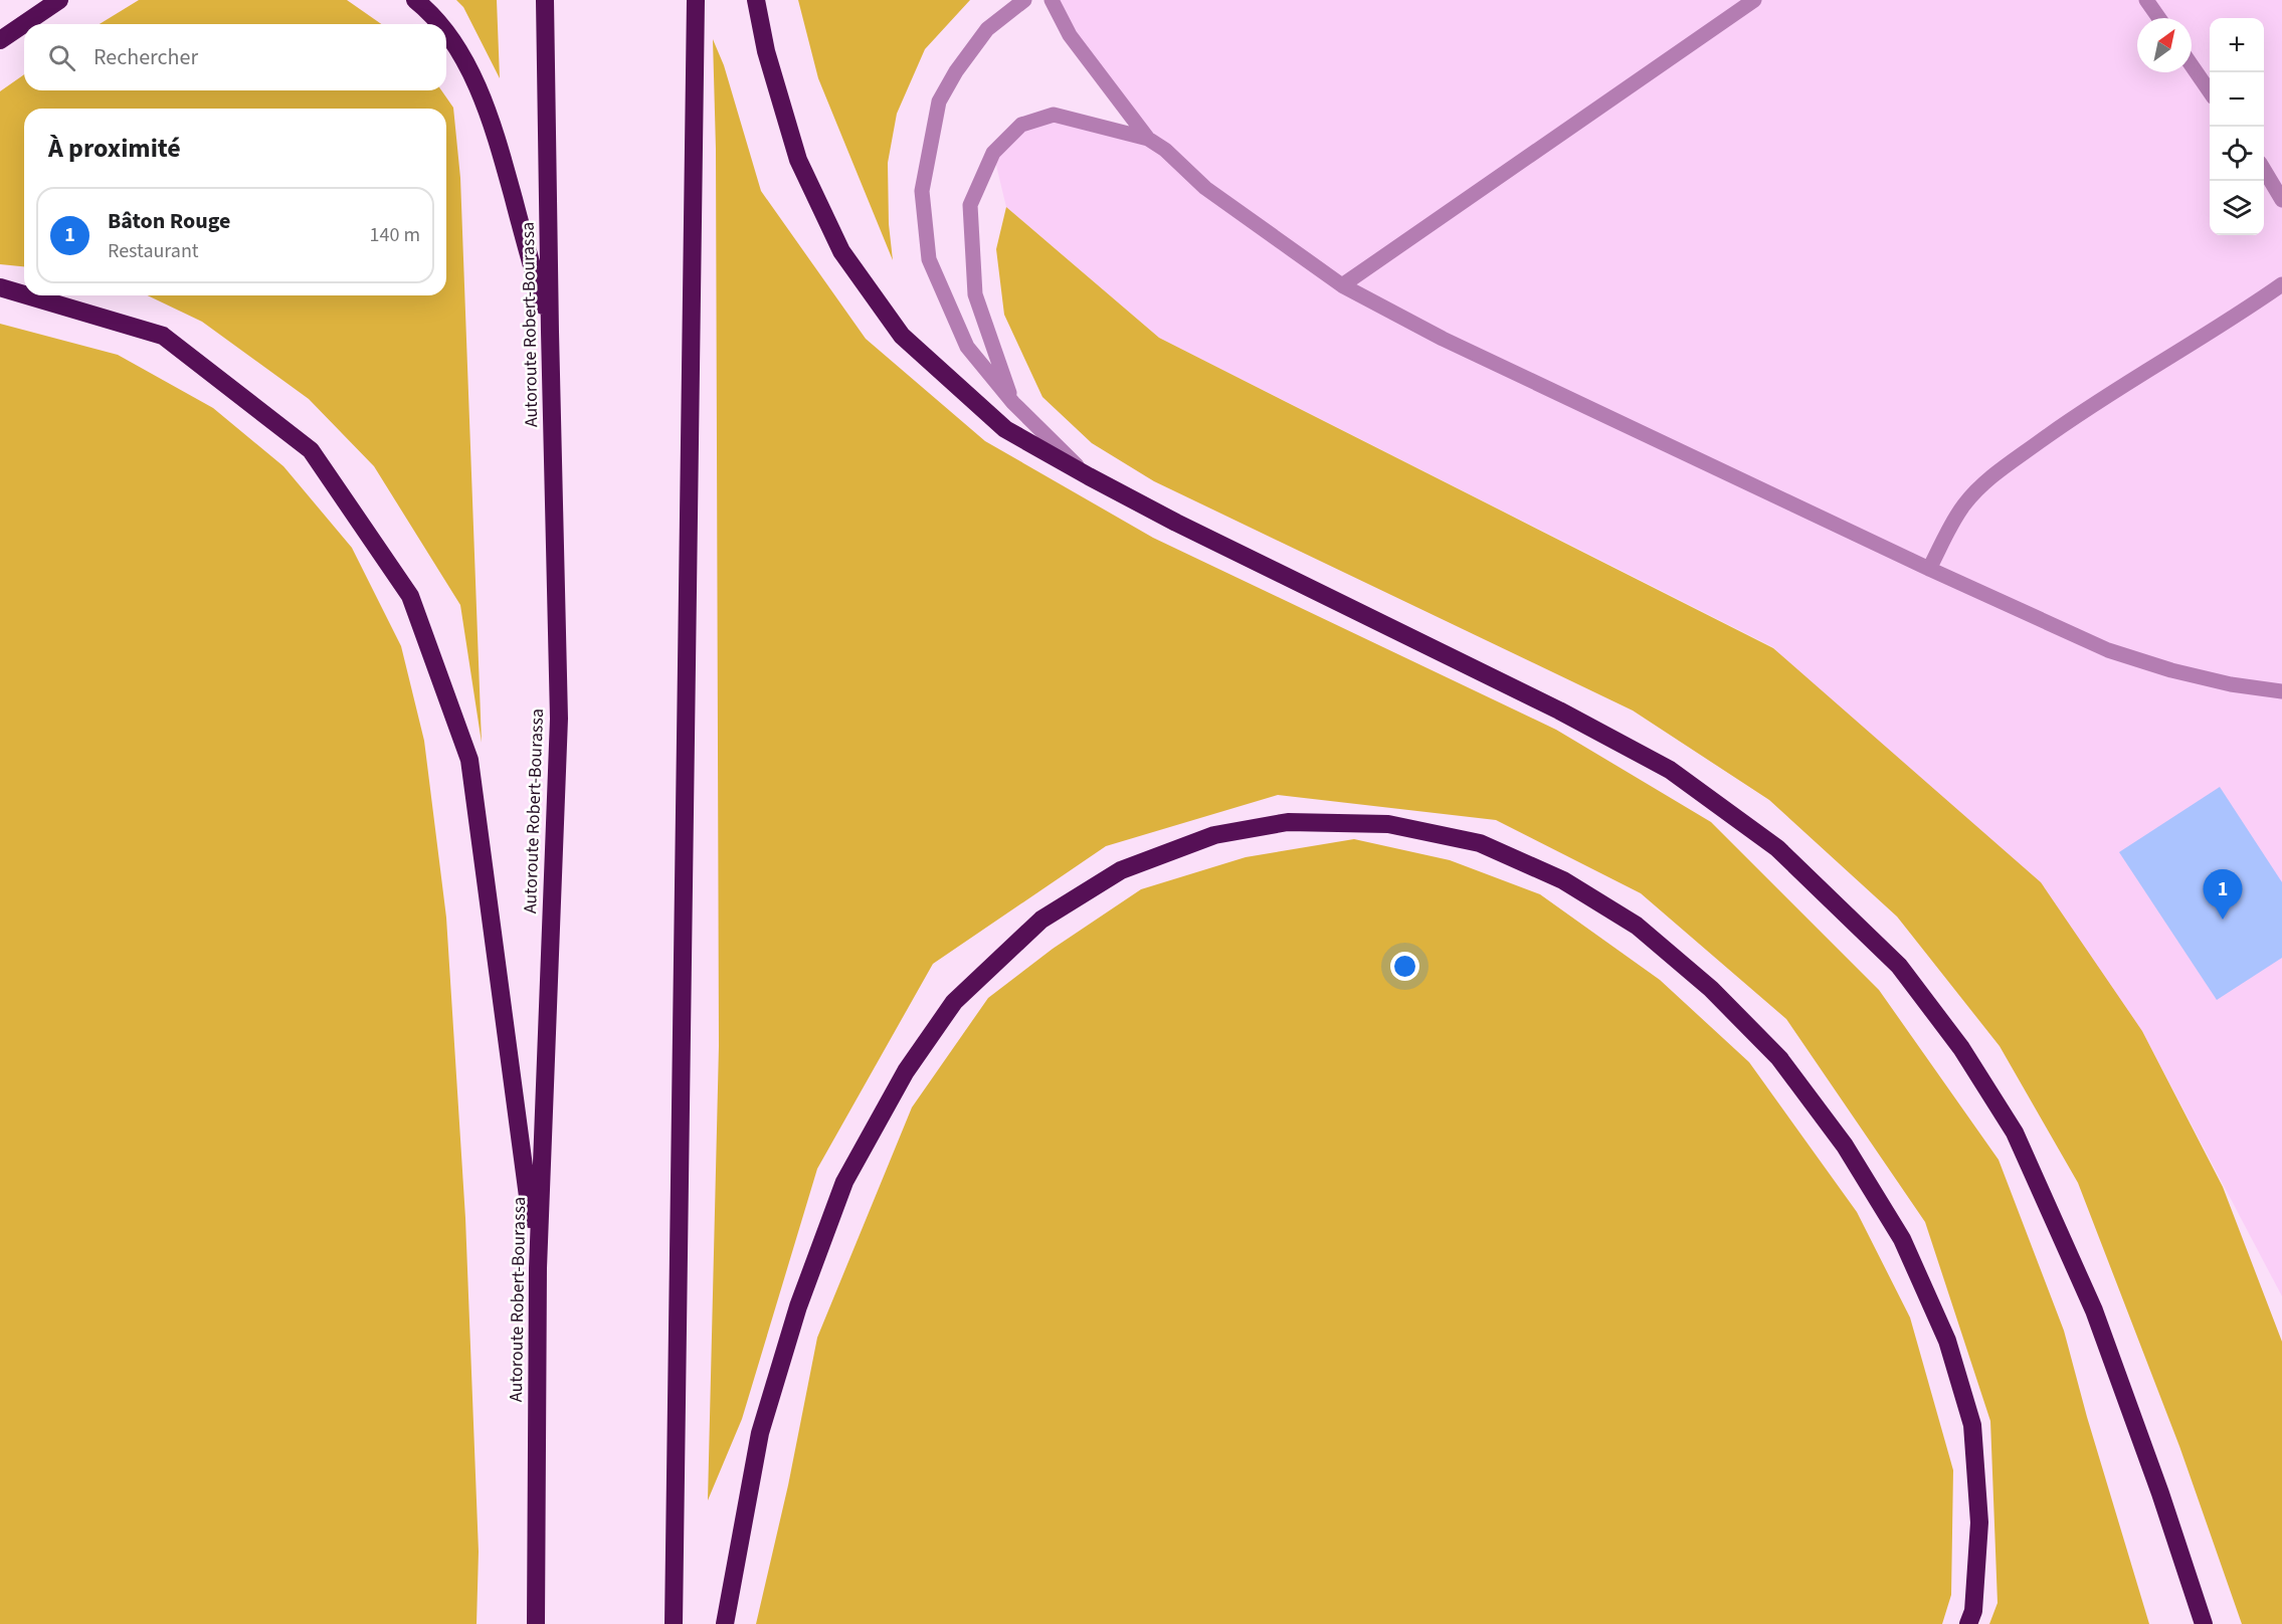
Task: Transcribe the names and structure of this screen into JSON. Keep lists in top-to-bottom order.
{
  "streets": {
    "highway": ["Autoroute Robert-Bourassa"]
  },
  "north": "top right",
  "page": {
    "map_buttons": ["+", "−"],
    "search": "Rechercher",
    "heading": "À proximité",
    "list": [
      {
        "mark": "1",
        "name": "Bâton Rouge",
        "note": "Restaurant",
        "value": "140 m"
      }
    ],
    "pins": "1"
  }
}
